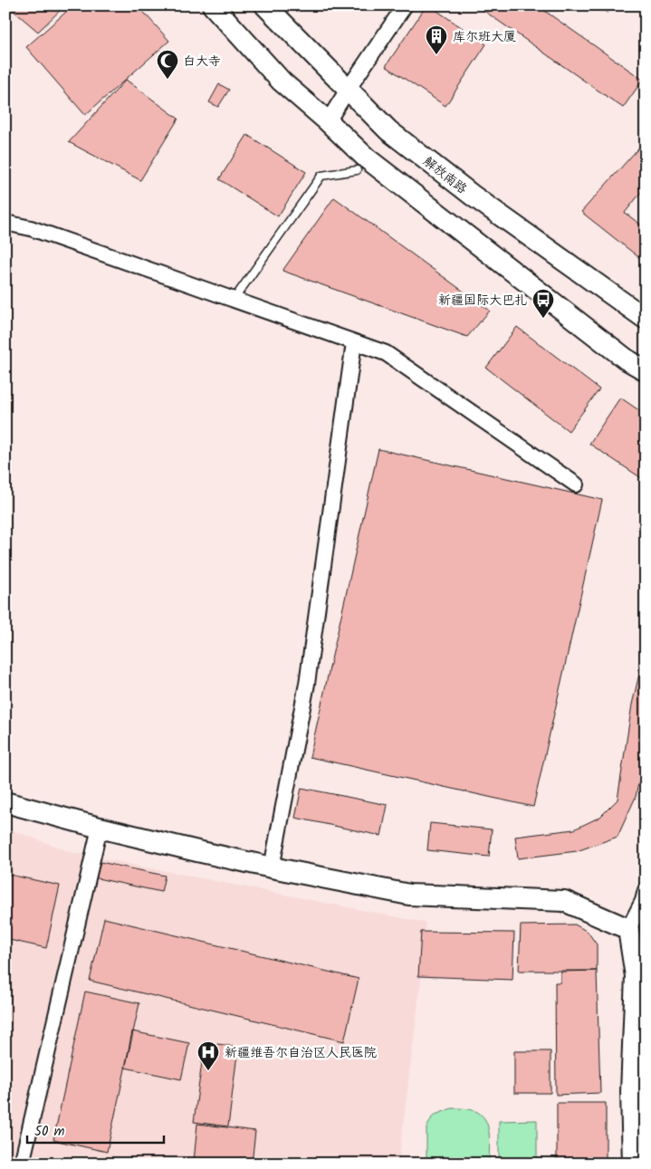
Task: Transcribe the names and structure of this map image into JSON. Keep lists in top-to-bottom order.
{
  "streets": {
    "main road": ["解放南路"]
  },
  "places": {
    "building": ["库尔班大厦"],
    "mosque": ["白大寺"],
    "bus stop": ["新疆国际大巴扎"],
    "hospital": ["新疆维吾尔自治区人民医院"]
  },
  "scale_bar": "50 m"
}
